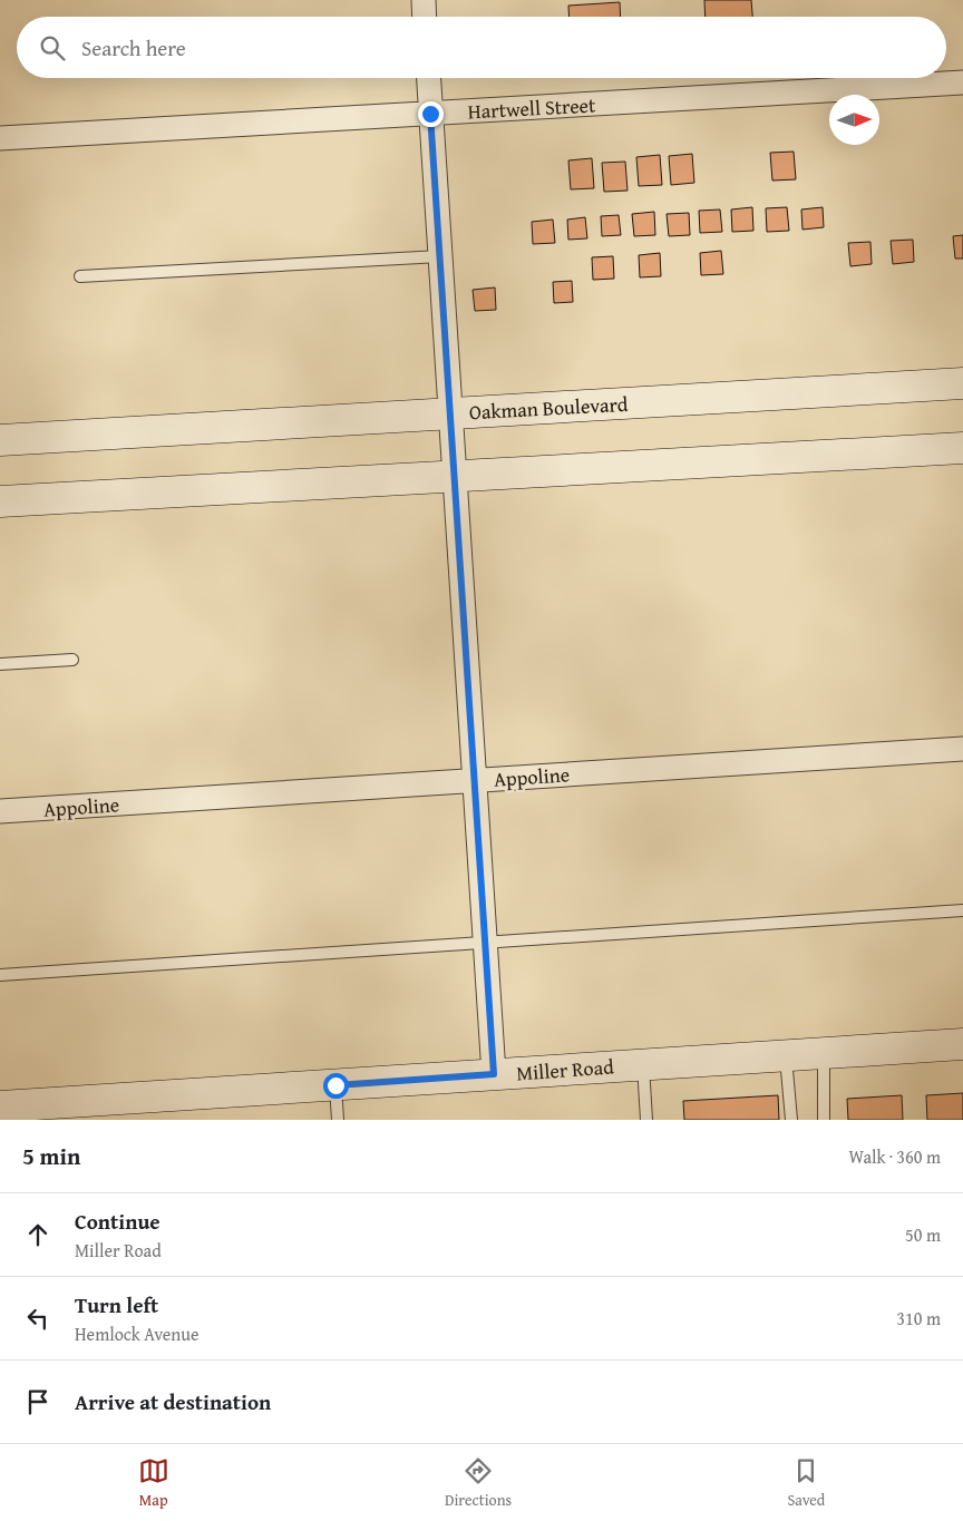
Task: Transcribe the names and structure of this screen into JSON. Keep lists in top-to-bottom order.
{
  "streets": {
    "street": [
      "Hartwell Street",
      "Oakman Boulevard",
      "Appoline",
      "Miller Road"
    ]
  },
  "north": "right",
  "page": {
    "search": "Search here",
    "heading": ["5 min", "Walk · 360 m"],
    "list": [
      ["Continue", "Miller Road", "50 m"],
      ["Turn left", "Hemlock Avenue", "310 m"],
      "Arrive at destination"
    ],
    "nav": ["Map", "Directions", "Saved"]
  }
}
